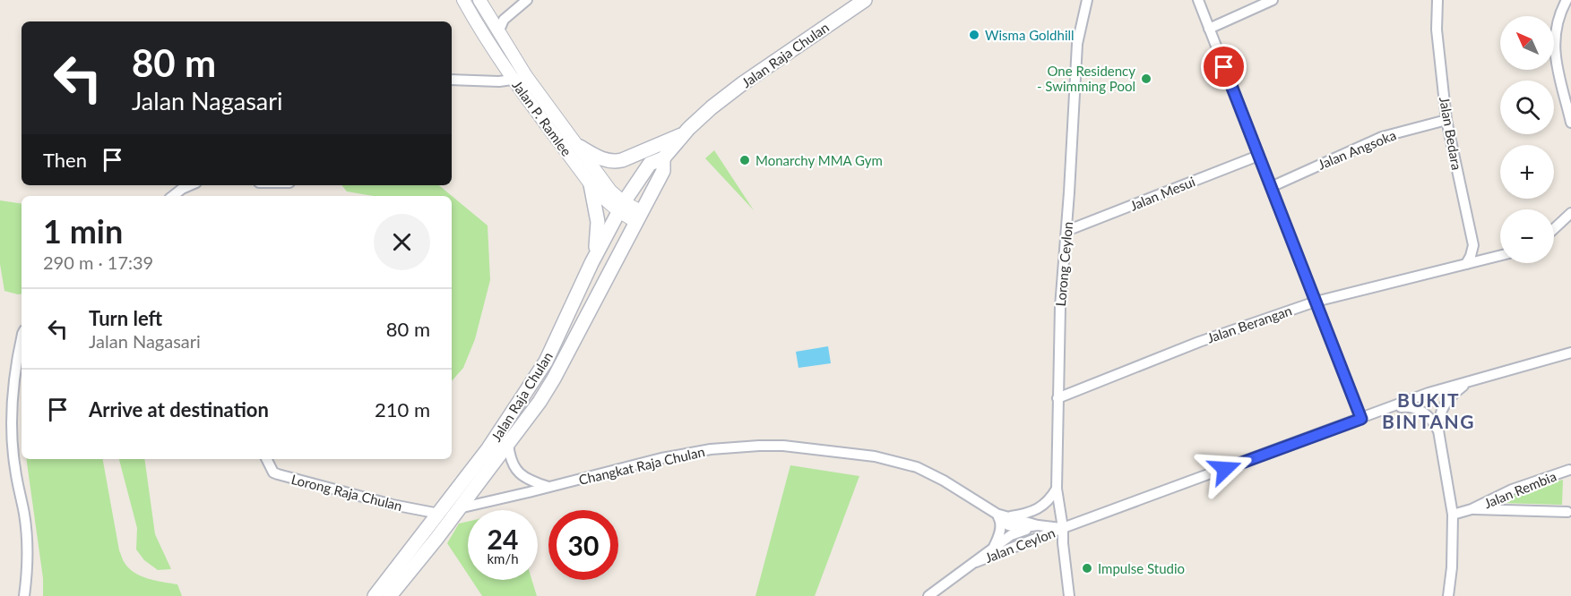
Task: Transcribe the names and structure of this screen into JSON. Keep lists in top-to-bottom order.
{
  "streets": {
    "main road": ["Jalan Raja Chulan"],
    "street": [
      "Jalan P. Ramlee",
      "Jalan Bedara",
      "Jalan Angsoka",
      "Jalan Mesui",
      "Lorong Ceylon",
      "Jalan Berangan",
      "Changkat Raja Chulan",
      "Jalan Rembia",
      "Lorong Raja Chulan",
      "Jalan Ceylon"
    ]
  },
  "crossings": [
    ["Jalan Raja Chulan", "Jalan P. Ramlee"],
    ["Jalan Raja Chulan", "Changkat Raja Chulan"],
    ["Jalan Raja Chulan", "Lorong Raja Chulan"],
    ["Jalan Bedara", "Jalan Angsoka"],
    ["Jalan Bedara", "Jalan Berangan"],
    ["Jalan Mesui", "Lorong Ceylon"],
    ["Lorong Ceylon", "Jalan Berangan"],
    ["Lorong Ceylon", "Changkat Raja Chulan"],
    ["Lorong Ceylon", "Jalan Ceylon"],
    ["Changkat Raja Chulan", "Jalan Ceylon"]
  ],
  "districts": ["BUKIT BINTANG"],
  "places": [
    "Wisma Goldhill",
    "One Residency - Swimming Pool",
    "Monarchy MMA Gym",
    "Impulse Studio"
  ],
  "north": "top left",
  "page": {
    "map_buttons": ["+", "−"],
    "turn": ["80 m", "Jalan Nagasari"],
    "then": "Then",
    "heading": ["1 min", "290 m · 17:39"],
    "list": [
      {
        "name": "Turn left",
        "note": "Jalan Nagasari",
        "value": "80 m"
      },
      {
        "name": "Arrive at destination",
        "value": "210 m"
      }
    ],
    "speed": "24 km/h",
    "limit": "30"
  }
}
